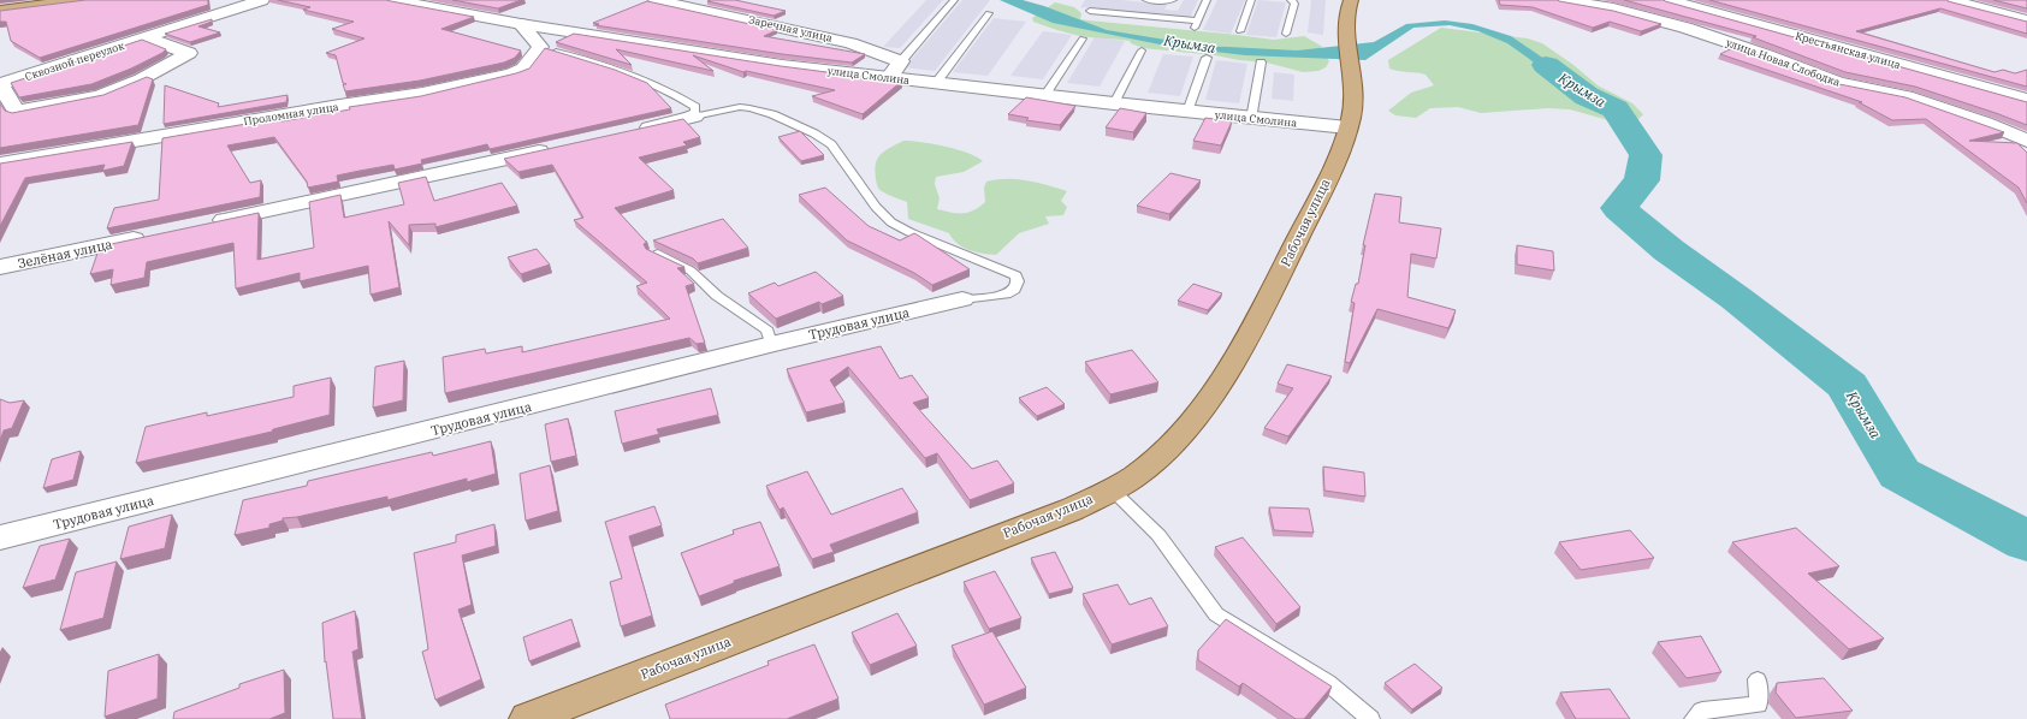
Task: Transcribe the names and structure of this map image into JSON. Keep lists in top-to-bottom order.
{
  "streets": {
    "main road": ["Рабочая улица"],
    "street": [
      "Заречная улица",
      "Крестьянская улица",
      "Сквозной переулок",
      "улица Новая Слободка",
      "улица Смолина",
      "Проломная улица",
      "Зелёная улица",
      "Трудовая улица"
    ]
  },
  "crossings": [
    ["улица Смолина", "Рабочая улица"]
  ],
  "water": ["Крымза"]
}
